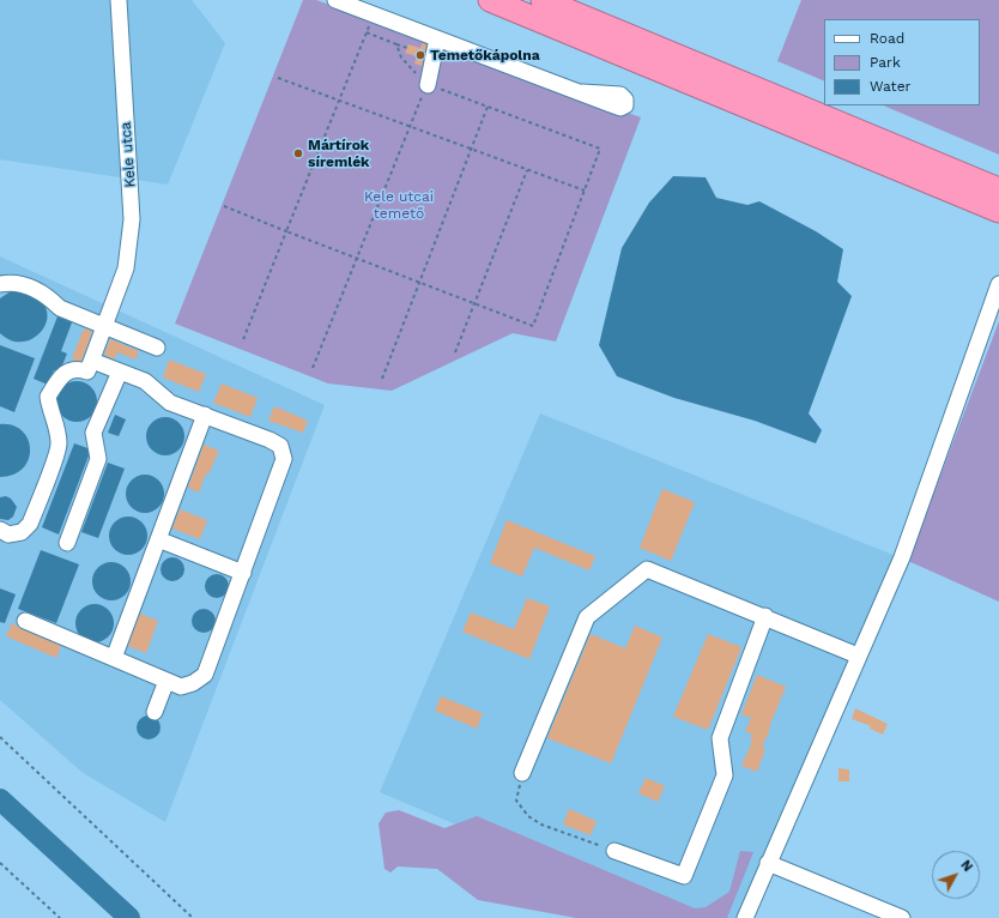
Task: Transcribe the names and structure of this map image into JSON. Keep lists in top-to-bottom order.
{
  "streets": {
    "street": ["Kele utca"]
  },
  "parks": ["Kele utcai temető"],
  "places": ["Temetőkápolna", "Mártírok síremlék"],
  "legend": ["Road", "Park", "Water"],
  "north": "top right"
}
